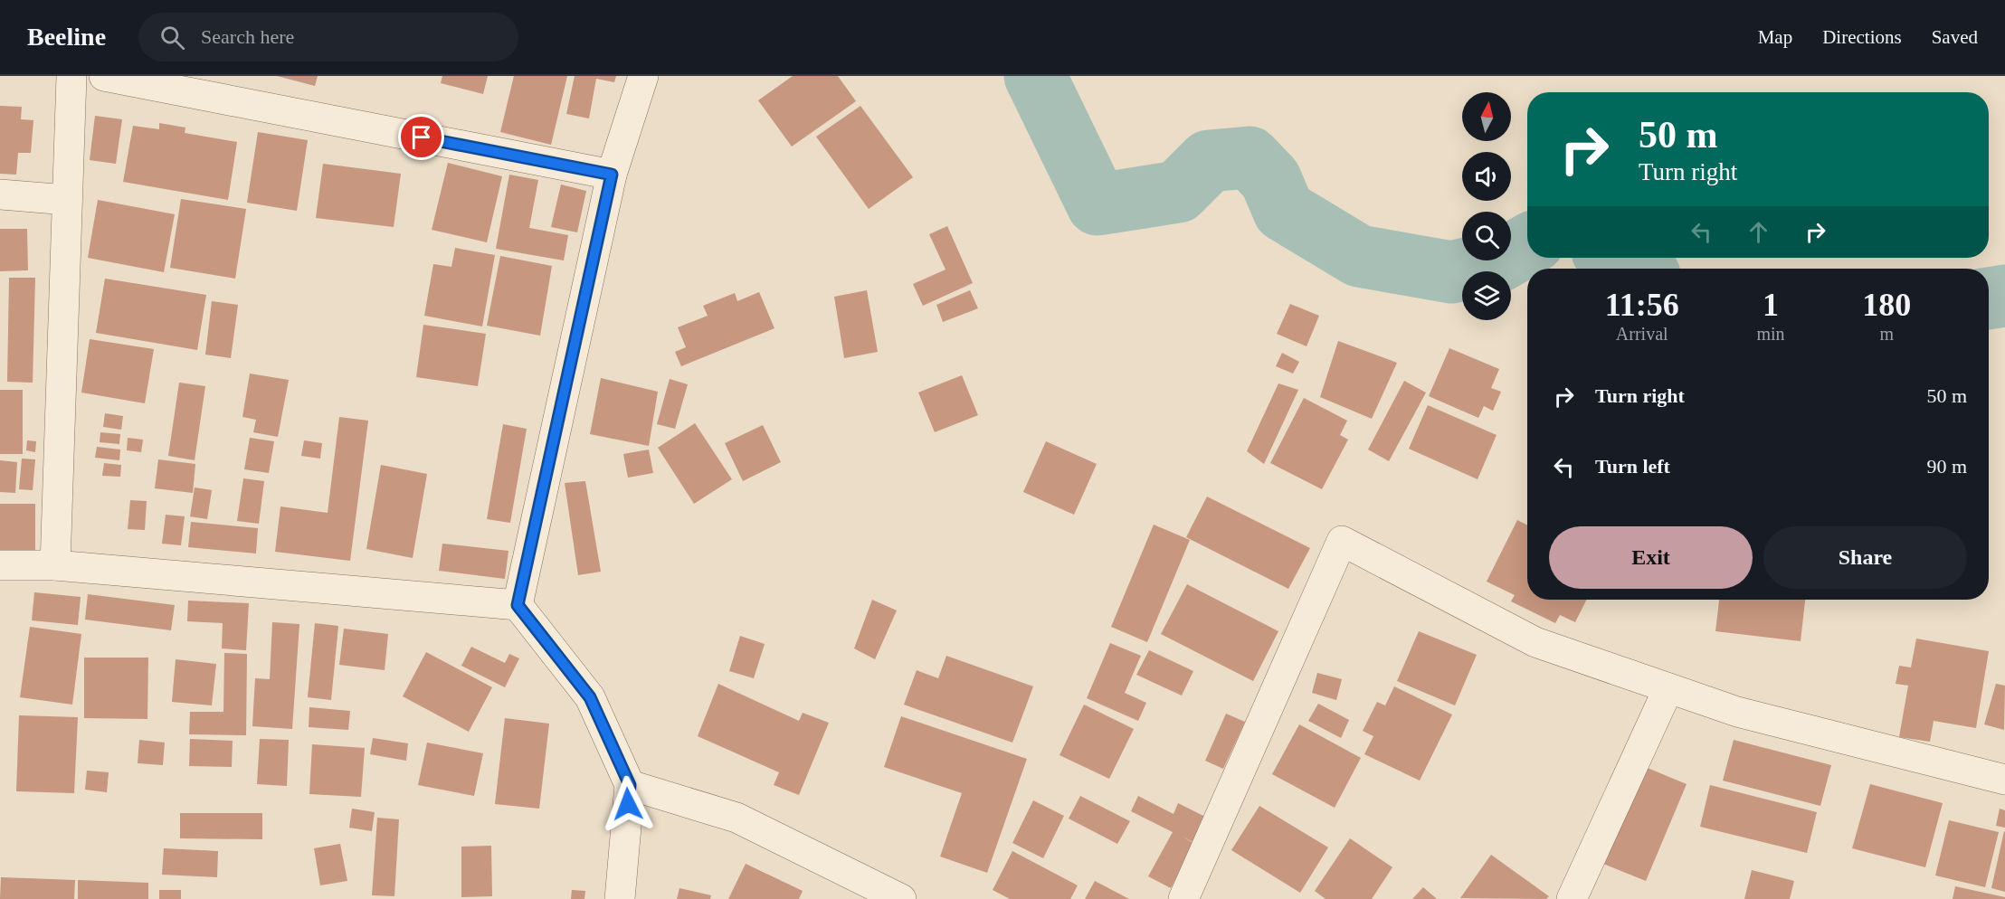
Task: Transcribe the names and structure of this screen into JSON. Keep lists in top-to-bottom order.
{
  "north": "top",
  "page": {
    "header": "Beeline",
    "search": "Search here",
    "nav": ["Map", "Directions", "Saved"],
    "turn": ["50 m", "Turn right"],
    "eta": [
      "11:56",
      "Arrival",
      "1",
      "min",
      "180",
      "m"
    ],
    "list": [
      {
        "name": "Turn right",
        "value": "50 m"
      },
      {
        "name": "Turn left",
        "value": "90 m"
      }
    ],
    "buttons": ["Exit", "Share"]
  }
}
